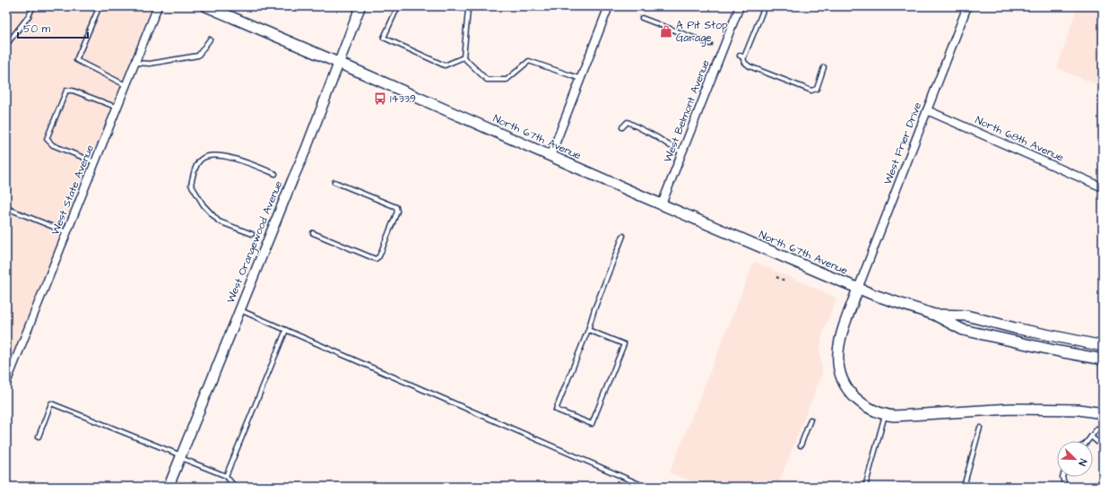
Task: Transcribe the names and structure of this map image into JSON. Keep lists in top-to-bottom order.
{
  "streets": {
    "main road": ["North 67th Avenue"],
    "street": [
      "West Belmont Avenue",
      "North 68th Avenue",
      "West Frier Drive",
      "West State Avenue",
      "West Orangewood Avenue"
    ]
  },
  "crossings": [
    ["West Belmont Avenue", "North 67th Avenue"],
    ["North 67th Avenue", "West Frier Drive"],
    ["North 67th Avenue", "West Orangewood Avenue"],
    ["North 68th Avenue", "West Frier Drive"]
  ],
  "places": {
    "shop": ["A Pit Stop Garage"],
    "bus stop": ["14339"]
  },
  "scale_bar": "50 m",
  "north": "bottom right"
}
